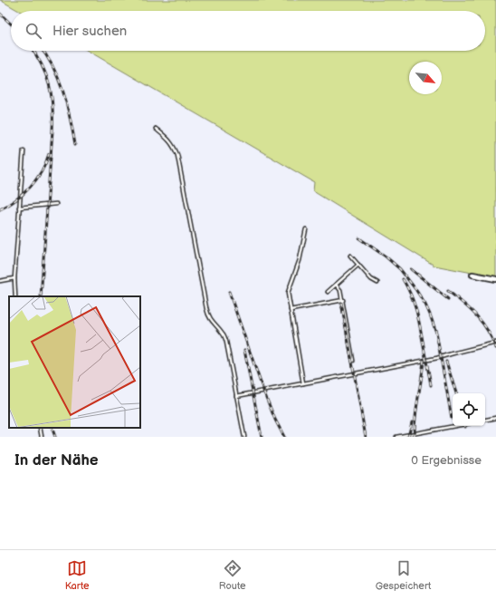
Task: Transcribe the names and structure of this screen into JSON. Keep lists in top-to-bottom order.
{
  "north": "bottom right",
  "page": {
    "search": "Hier suchen",
    "heading": ["In der Nähe", "0 Ergebnisse"],
    "nav": ["Karte", "Route", "Gespeichert"]
  }
}
